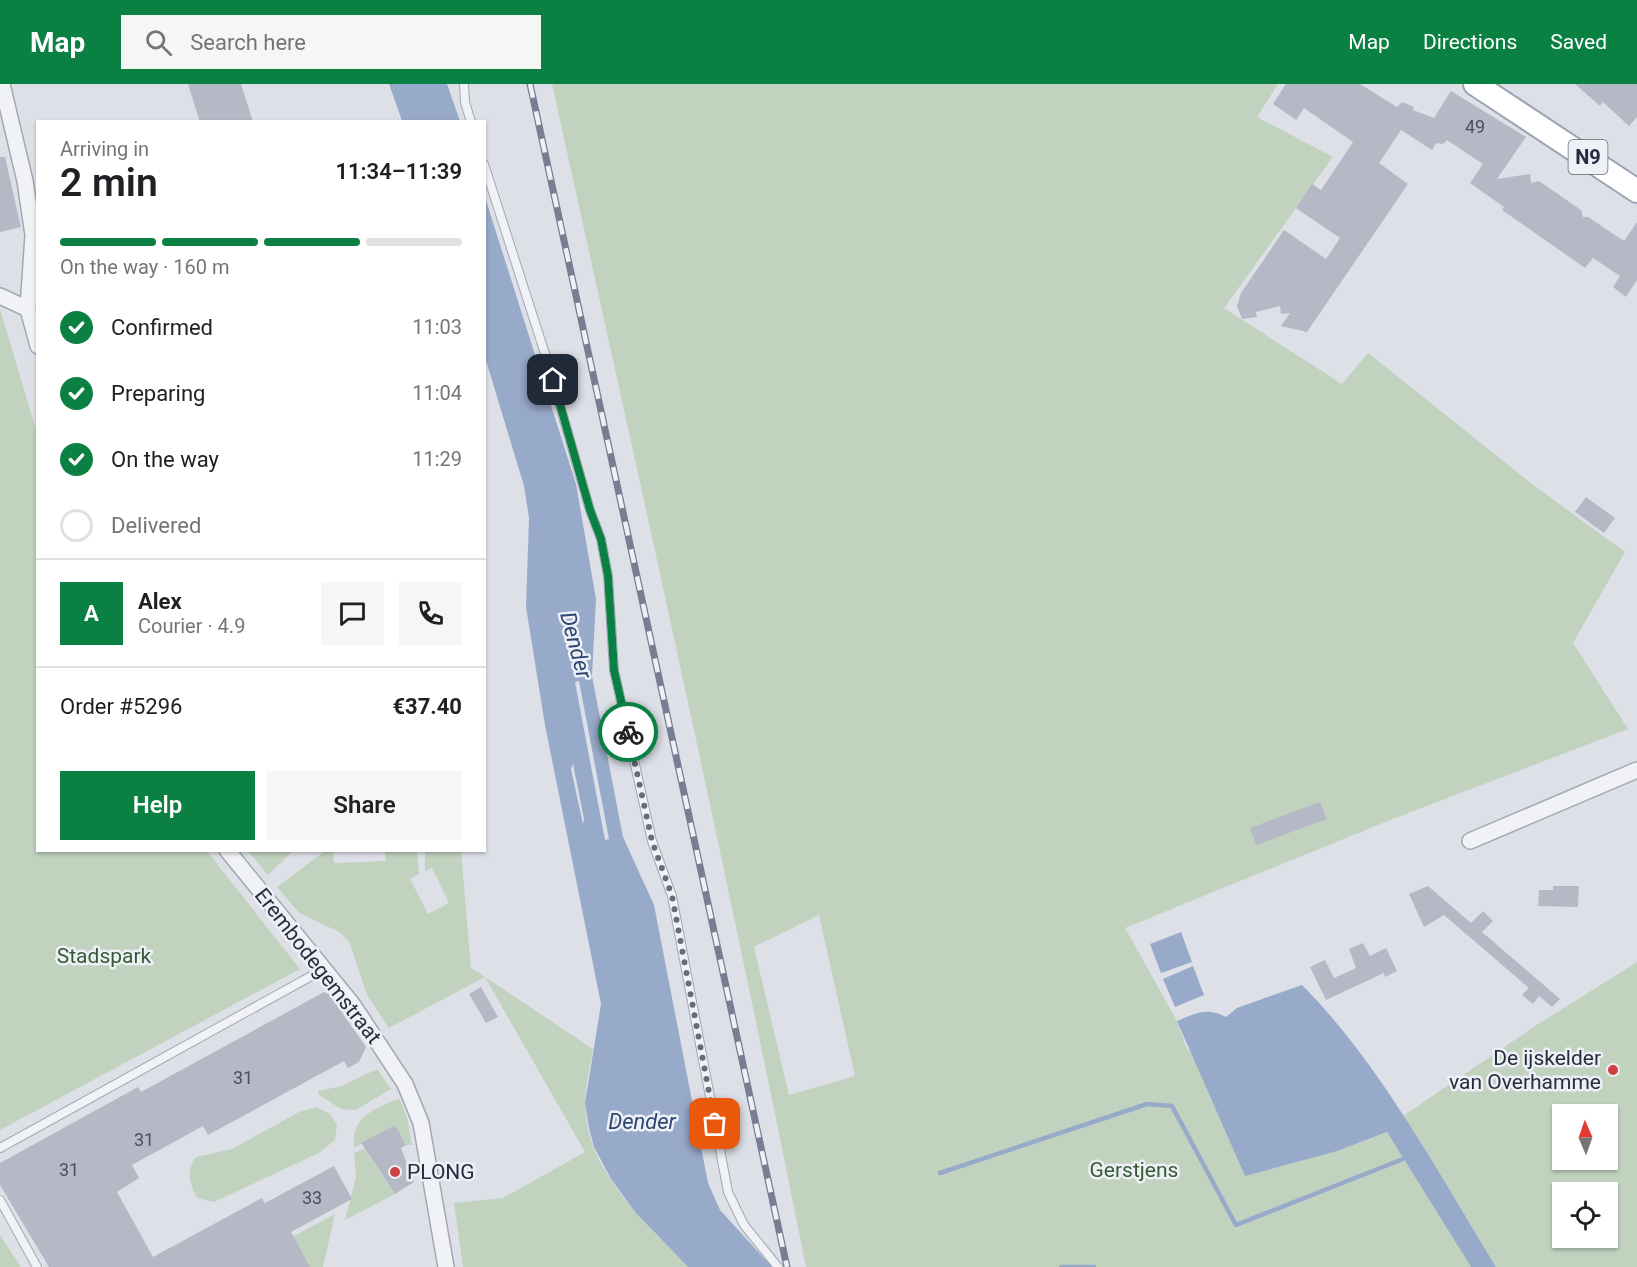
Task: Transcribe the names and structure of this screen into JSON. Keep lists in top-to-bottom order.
{
  "streets": {
    "main road": ["N9"],
    "street": ["Erembodegemstraat"]
  },
  "water": ["Dender"],
  "parks": ["Stadspark", "Gerstjens"],
  "places": ["De ijskelder van Overhamme", "PLONG"],
  "house_numbers": [
    "49",
    "31",
    "31",
    "31",
    "33"
  ],
  "north": "top",
  "page": {
    "header": "Map",
    "search": "Search here",
    "nav": ["Map", "Directions", "Saved"],
    "heading": ["2 min", "Arriving in", "11:34–11:39"],
    "panel": [
      "Alex",
      "Courier · 4.9",
      "Order #5296",
      "€37.40"
    ],
    "bar": "On the way · 160 m",
    "list": [
      ["Confirmed", "11:03"],
      ["Preparing", "11:04"],
      ["On the way", "11:29"],
      "Delivered"
    ],
    "round": "A",
    "buttons": ["Help", "Share"]
  }
}
